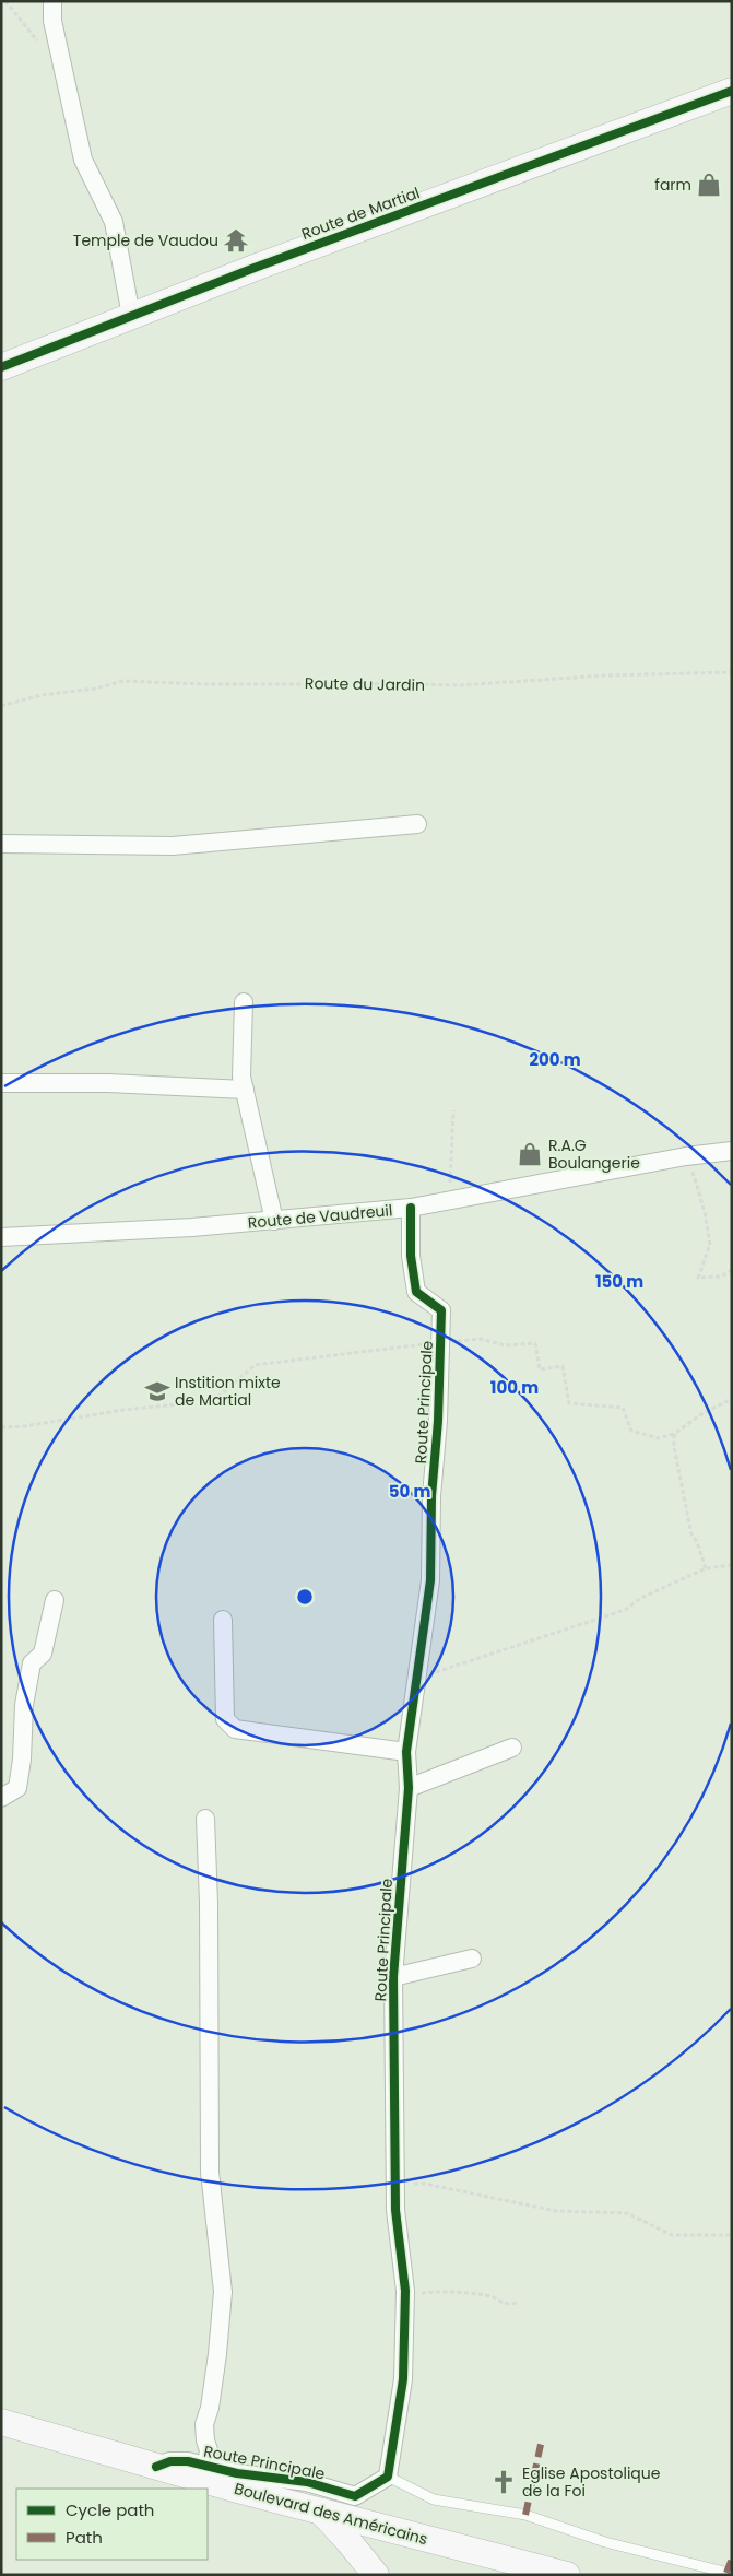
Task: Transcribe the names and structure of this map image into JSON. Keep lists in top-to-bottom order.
{
  "streets": {
    "street": [
      "Route de Martial",
      "Route de Vaudreuil",
      "Route Principale",
      "Boulevard des Américains"
    ],
    "path": ["Route du Jardin"]
  },
  "crossings": [
    ["Route de Vaudreuil", "Route Principale"],
    ["Route Principale", "Boulevard des Américains"]
  ],
  "places": {
    "shop": ["farm", "R.A.G Boulangerie"],
    "temple": ["Temple de Vaudou"],
    "school or university": ["Instition mixte de Martial"],
    "church": ["Eglise Apostolique de la Foi"]
  },
  "legend": ["Cycle path", "Path"],
  "rings": [
    "200 m",
    "150 m",
    "100 m",
    "50 m"
  ]
}
